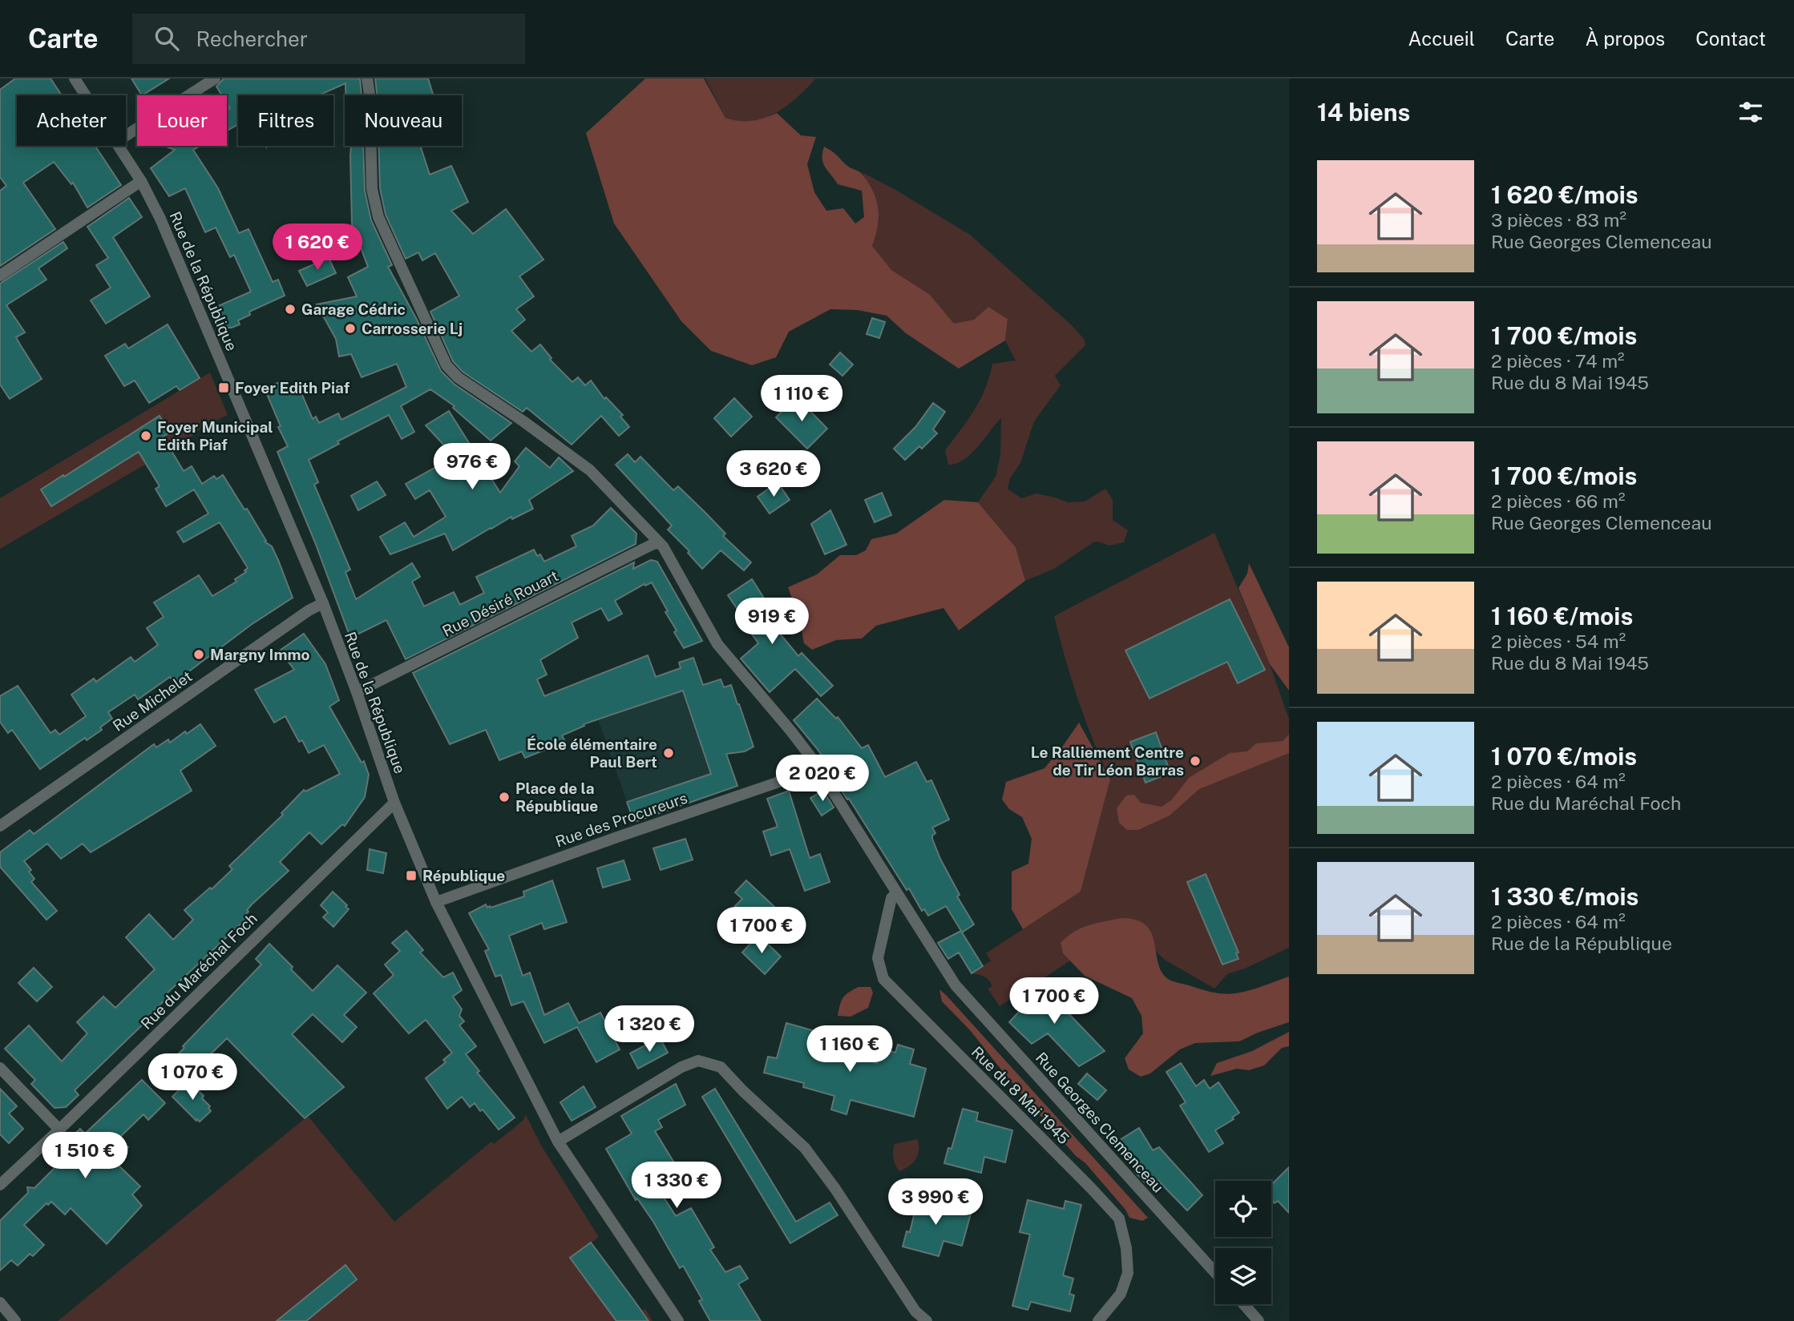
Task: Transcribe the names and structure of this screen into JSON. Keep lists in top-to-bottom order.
{
  "streets": {
    "street": [
      "Rue de la République",
      "Rue Désiré Rouart",
      "Rue Michelet",
      "Rue des Procureurs",
      "Rue du Maréchal Foch",
      "Rue du 8 Mai 1945",
      "Rue Georges Clemenceau"
    ]
  },
  "crossings": [
    ["Rue de la République", "Rue Désiré Rouart"],
    ["Rue de la République", "Rue Michelet"],
    ["Rue de la République", "Rue des Procureurs"],
    ["Rue de la République", "Rue du Maréchal Foch"],
    ["Rue Désiré Rouart", "Rue Georges Clemenceau"],
    ["Rue des Procureurs", "Rue Georges Clemenceau"],
    ["Rue du 8 Mai 1945", "Rue Georges Clemenceau"]
  ],
  "places": {
    "other": [
      "Garage Cédric",
      "Carrosserie Lj",
      "Foyer Municipal Edith Piaf",
      "Margny Immo",
      "École élémentaire Paul Bert",
      "Le Ralliement Centre de Tir Léon Barras",
      "Place de la République"
    ],
    "transit": ["Foyer Edith Piaf", "République"]
  },
  "page": {
    "header": "Carte",
    "search": "Rechercher",
    "nav": [
      "Accueil",
      "Carte",
      "À propos",
      "Contact"
    ],
    "heading": "14 biens",
    "chip": [
      "Acheter",
      "Louer",
      "Filtres",
      "Nouveau"
    ],
    "list": [
      {
        "name": "1 620 €/mois",
        "note": "3 pièces · 83 m² · Rue Georges Clemenceau"
      },
      {
        "name": "1 700 €/mois",
        "note": "2 pièces · 74 m² · Rue du 8 Mai 1945"
      },
      {
        "name": "1 700 €/mois",
        "note": "2 pièces · 66 m² · Rue Georges Clemenceau"
      },
      {
        "name": "1 160 €/mois",
        "note": "2 pièces · 54 m² · Rue du 8 Mai 1945"
      },
      {
        "name": "1 070 €/mois",
        "note": "2 pièces · 64 m² · Rue du Maréchal Foch"
      },
      {
        "name": "1 330 €/mois",
        "note": "2 pièces · 64 m² · Rue de la République"
      }
    ],
    "price": [
      "1 620 €",
      "1 110 €",
      "976 €",
      "3 620 €",
      "919 €",
      "2 020 €",
      "1 700 €",
      "1 700 €",
      "1 320 €",
      "1 160 €",
      "1 070 €",
      "1 510 €",
      "1 330 €",
      "3 990 €"
    ]
  }
}
